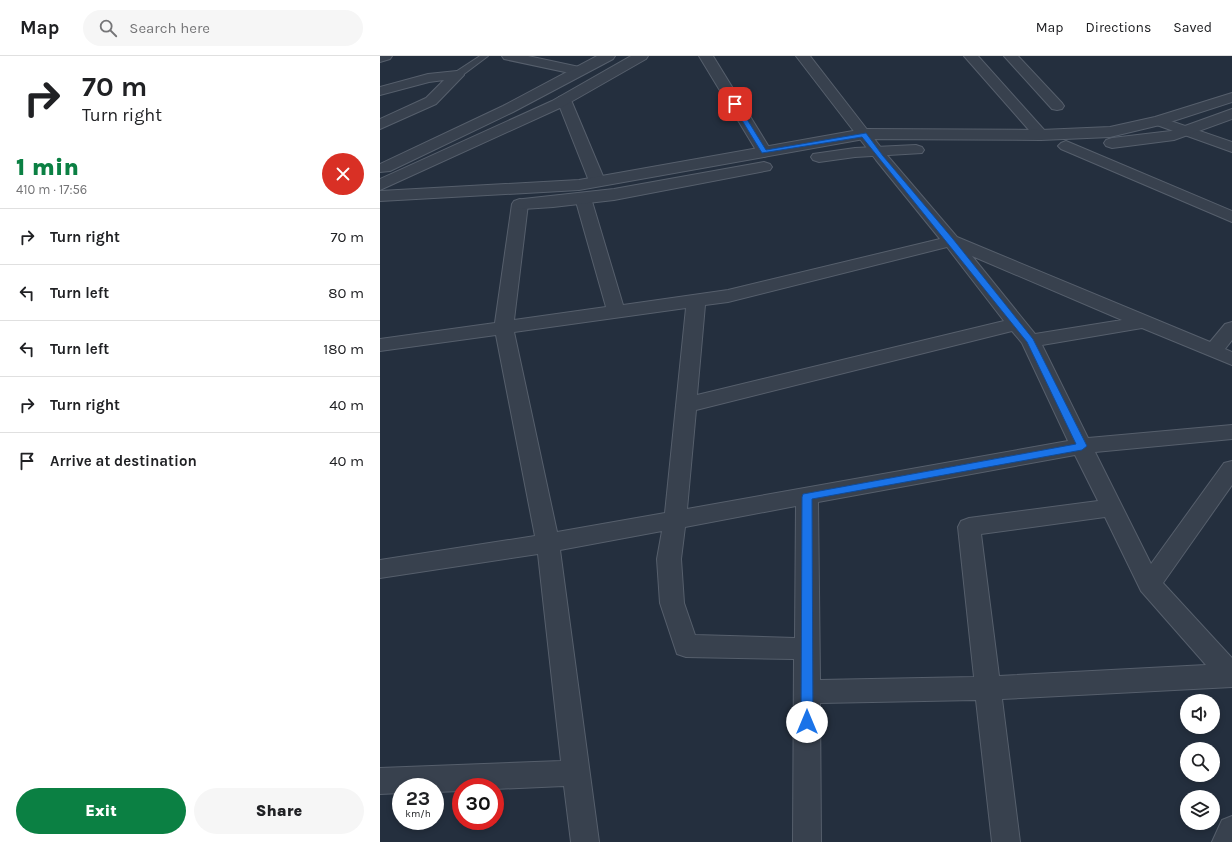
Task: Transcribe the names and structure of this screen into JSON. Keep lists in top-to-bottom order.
{
  "page": {
    "header": "Map",
    "search": "Search here",
    "nav": ["Map", "Directions", "Saved"],
    "turn": ["70 m", "Turn right"],
    "heading": ["1 min", "410 m · 17:56"],
    "list": [
      {
        "name": "Turn right",
        "value": "70 m"
      },
      {
        "name": "Turn left",
        "value": "80 m"
      },
      {
        "name": "Turn left",
        "value": "180 m"
      },
      {
        "name": "Turn right",
        "value": "40 m"
      },
      {
        "name": "Arrive at destination",
        "value": "40 m"
      }
    ],
    "speed": "23 km/h",
    "limit": "30",
    "buttons": ["Exit", "Share"]
  }
}
